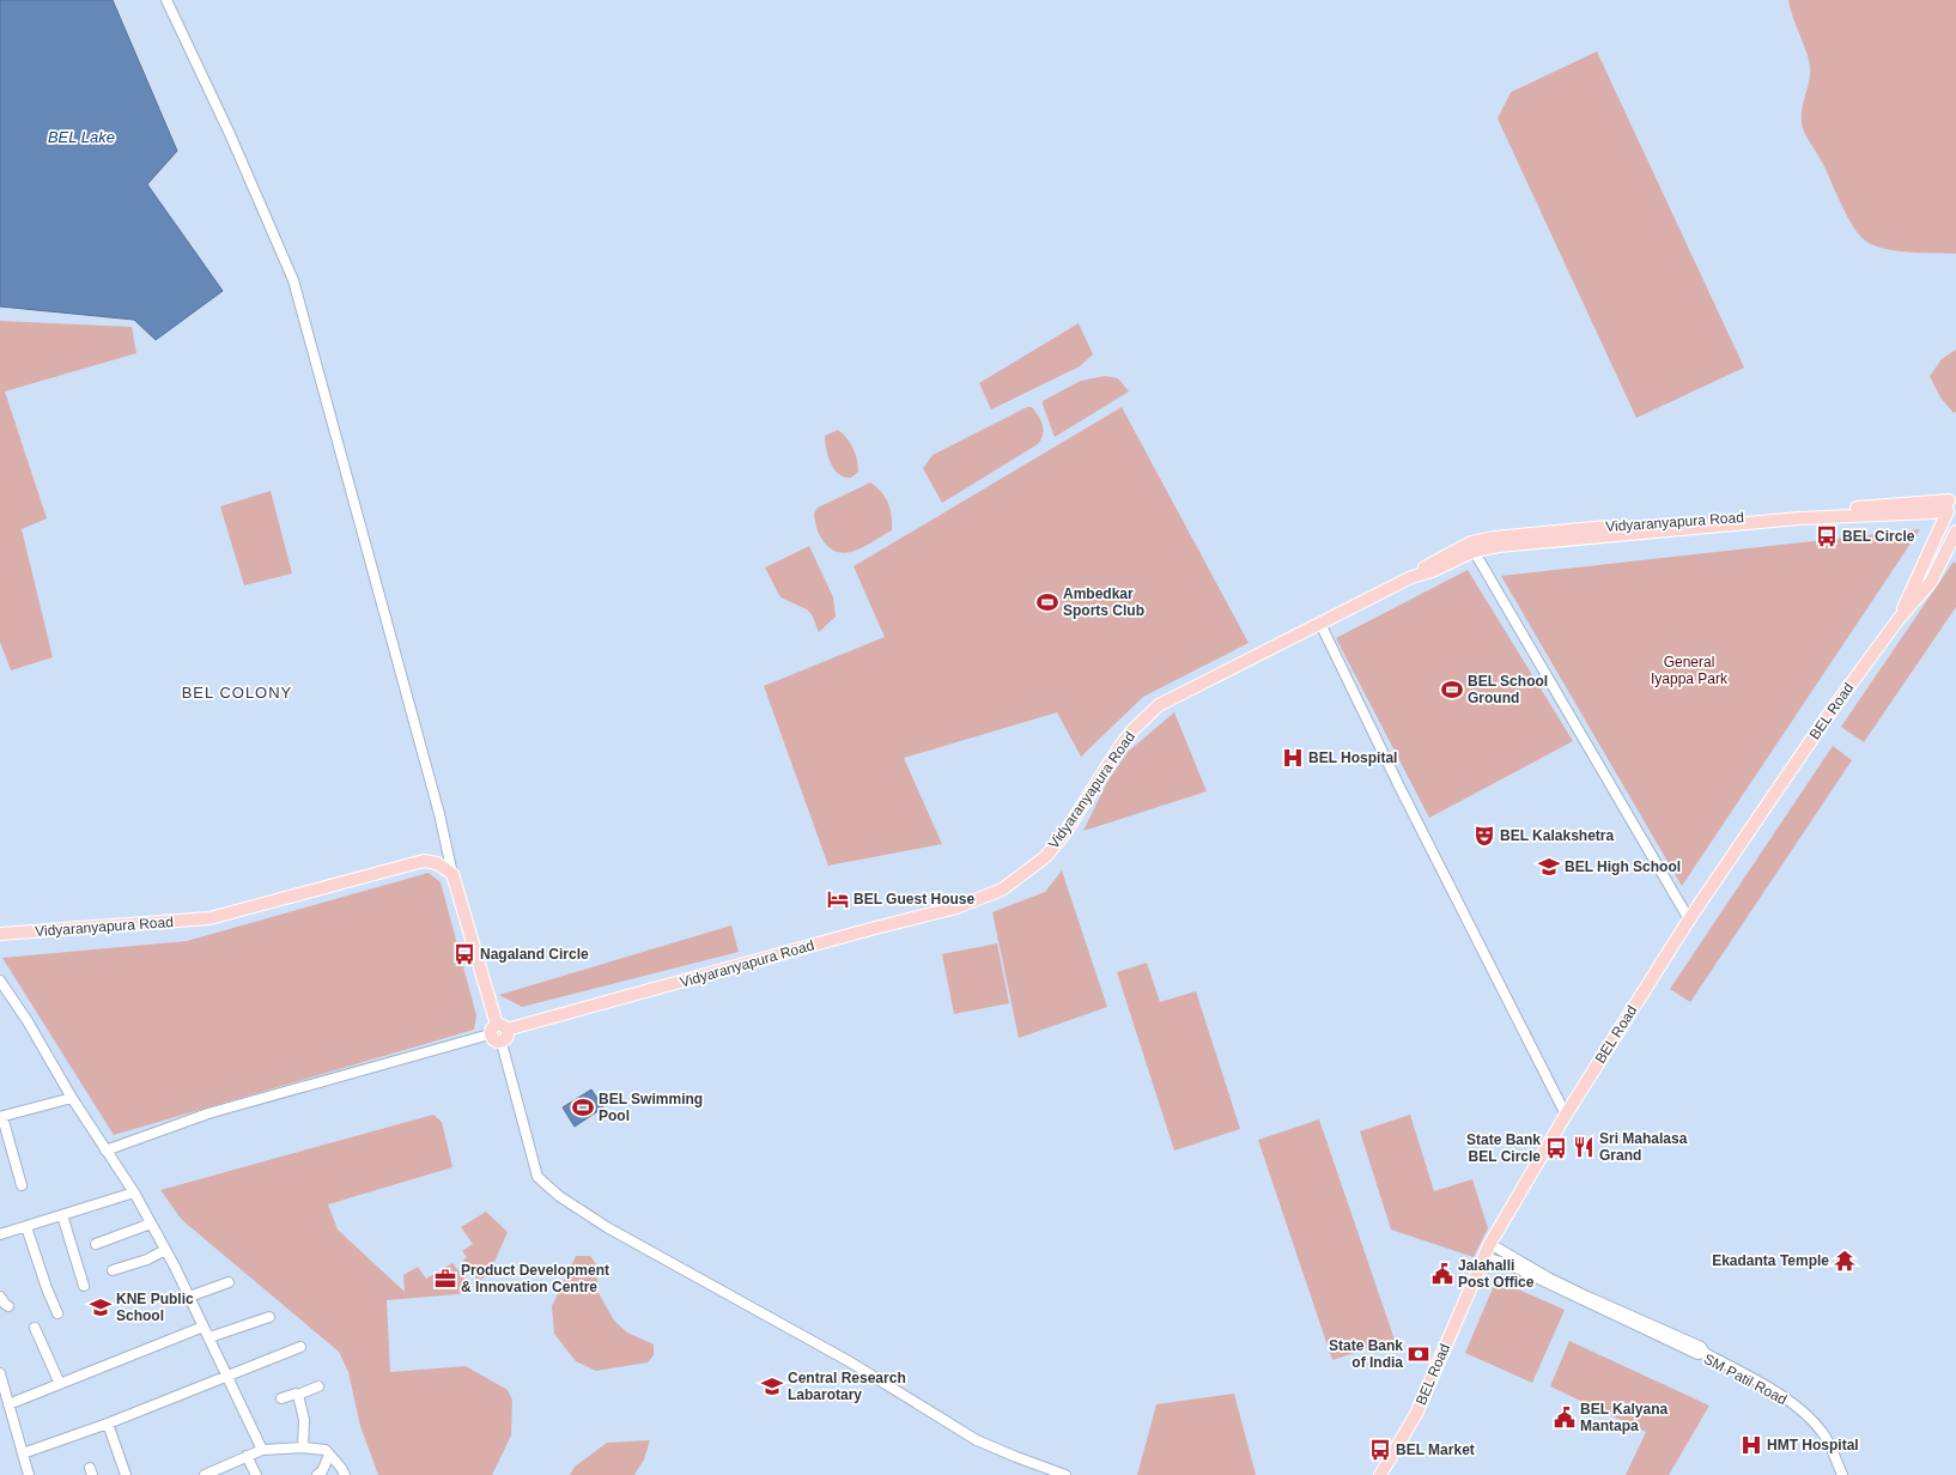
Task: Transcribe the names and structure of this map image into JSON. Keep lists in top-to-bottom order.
{
  "streets": {
    "main road": ["Vidyaranyapura Road", "BEL Road"],
    "street": ["SM Patil Road"]
  },
  "crossings": [
    ["Vidyaranyapura Road", "BEL Road"],
    ["BEL Road", "SM Patil Road"]
  ],
  "districts": ["BEL COLONY"],
  "water": ["BEL Lake"],
  "parks": ["General Iyappa Park"],
  "places": {
    "bus stop": [
      "BEL Circle",
      "Nagaland Circle",
      "State Bank BEL Circle",
      "BEL Market"
    ],
    "sports": ["Ambedkar Sports Club", "BEL School Ground", "BEL Swimming Pool"],
    "hospital": ["BEL Hospital", "HMT Hospital"],
    "theatre": ["BEL Kalakshetra"],
    "school or university": ["BEL High School", "KNE Public School", "Central Research Labarotary"],
    "hotel": ["BEL Guest House"],
    "restaurant": ["Sri Mahalasa Grand"],
    "temple": ["Ekadanta Temple"],
    "public building": ["Jalahalli Post Office", "BEL Kalyana Mantapa"],
    "office": ["Product Development & Innovation Centre"],
    "bank": ["State Bank of India"]
  }
}
